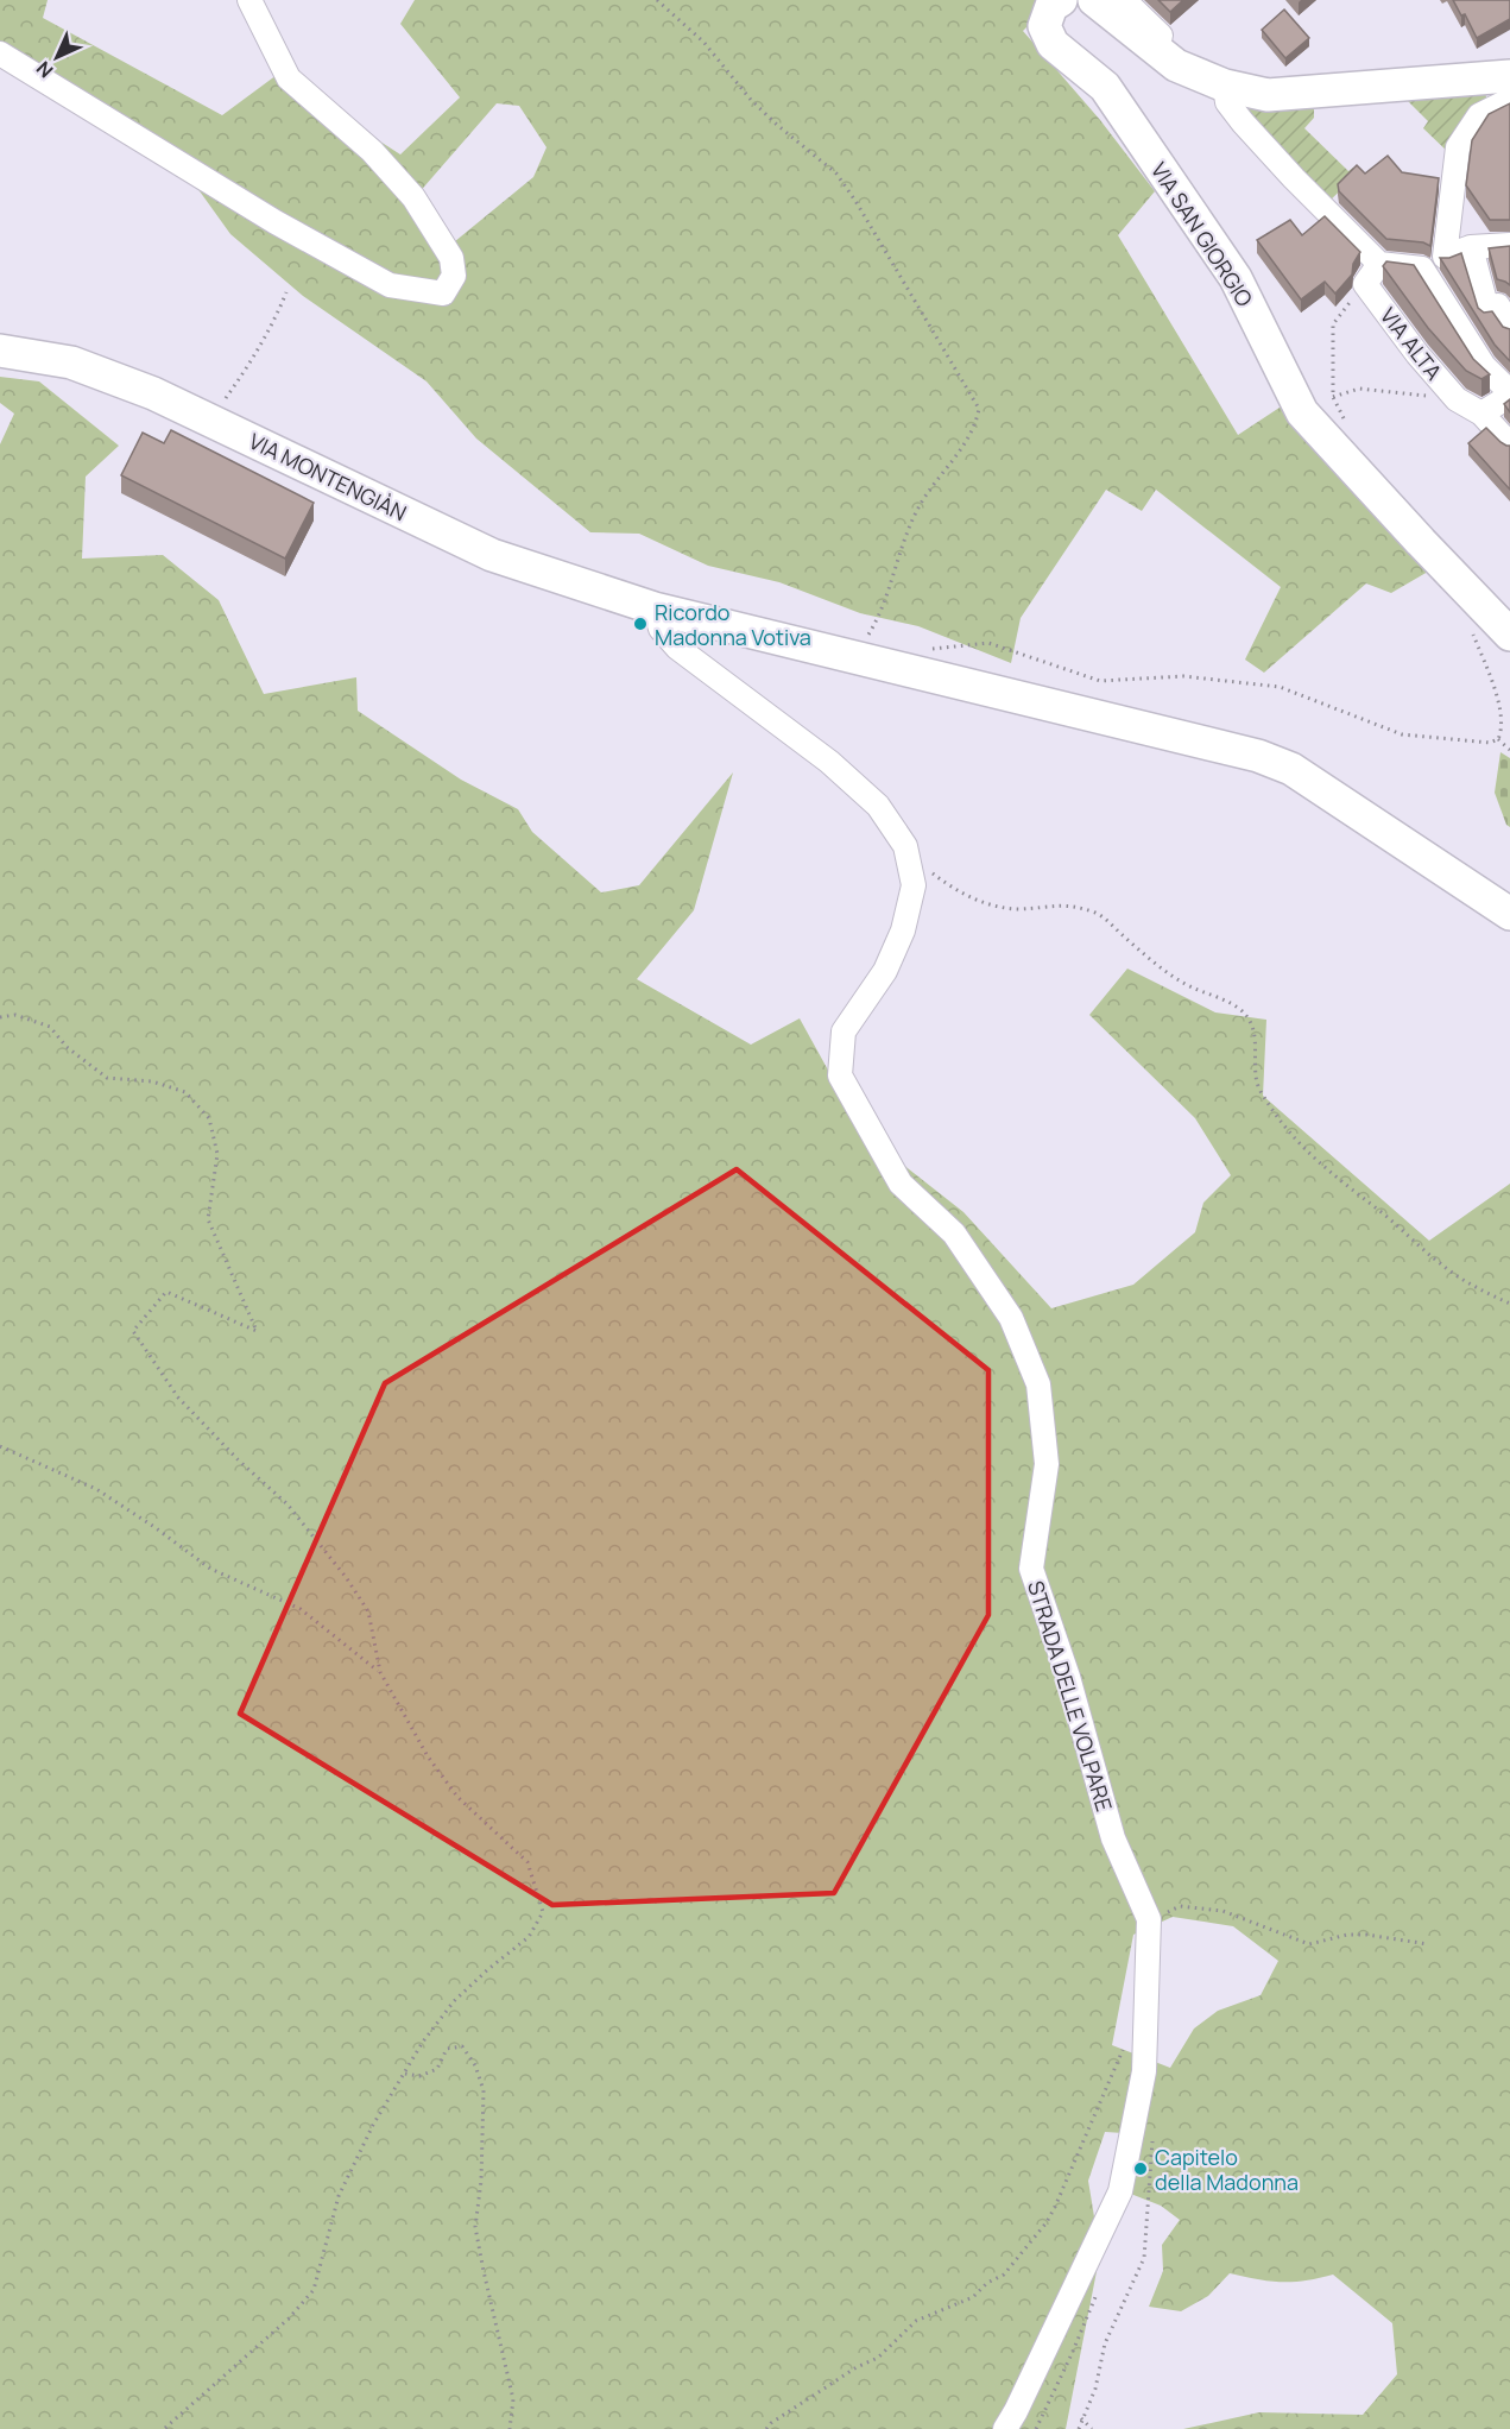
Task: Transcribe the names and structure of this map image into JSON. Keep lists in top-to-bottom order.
{
  "streets": {
    "street": [
      "VIA SAN GIORGIO",
      "VIA ALTA",
      "VIA MONTENGIÀN",
      "STRADA DELLE VOLPARE"
    ]
  },
  "crossings": [
    ["VIA MONTENGIÀN", "STRADA DELLE VOLPARE"]
  ],
  "places": ["Ricordo Madonna Votiva", "Capitelo della Madonna"],
  "north": "bottom left"
}
